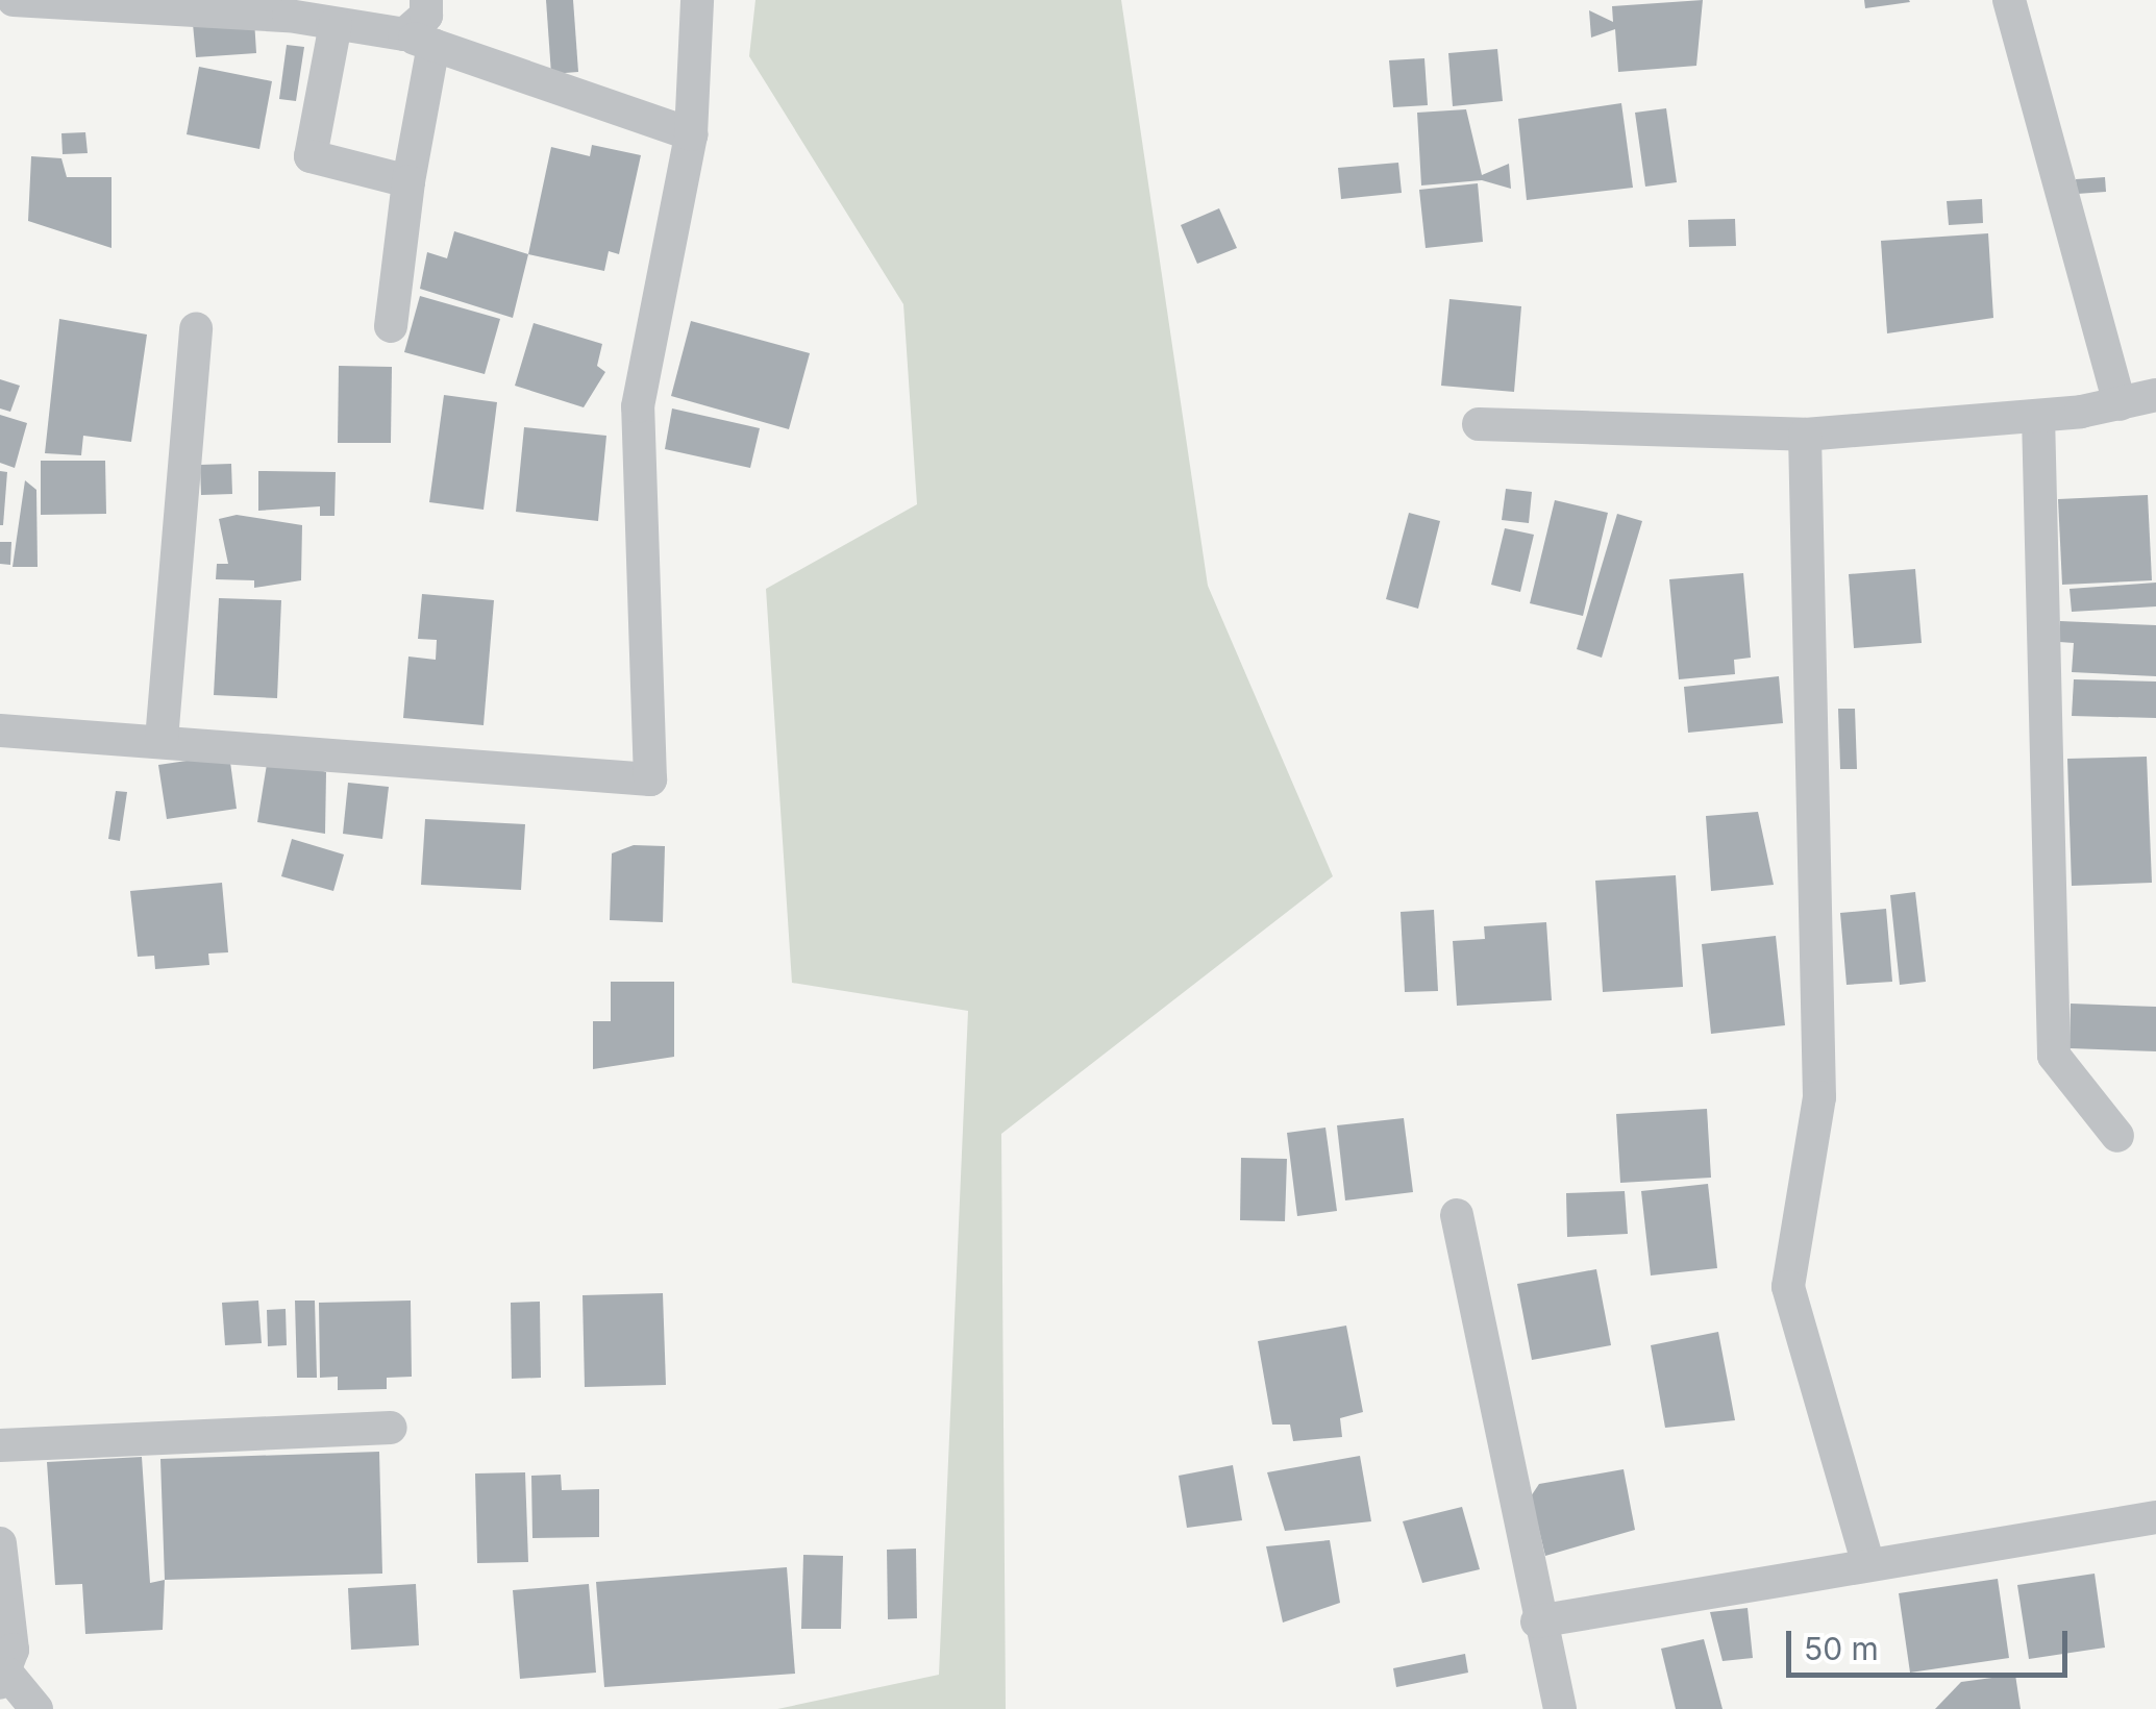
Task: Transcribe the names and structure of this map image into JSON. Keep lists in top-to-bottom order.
{
  "scale_bar": "50 m"
}
